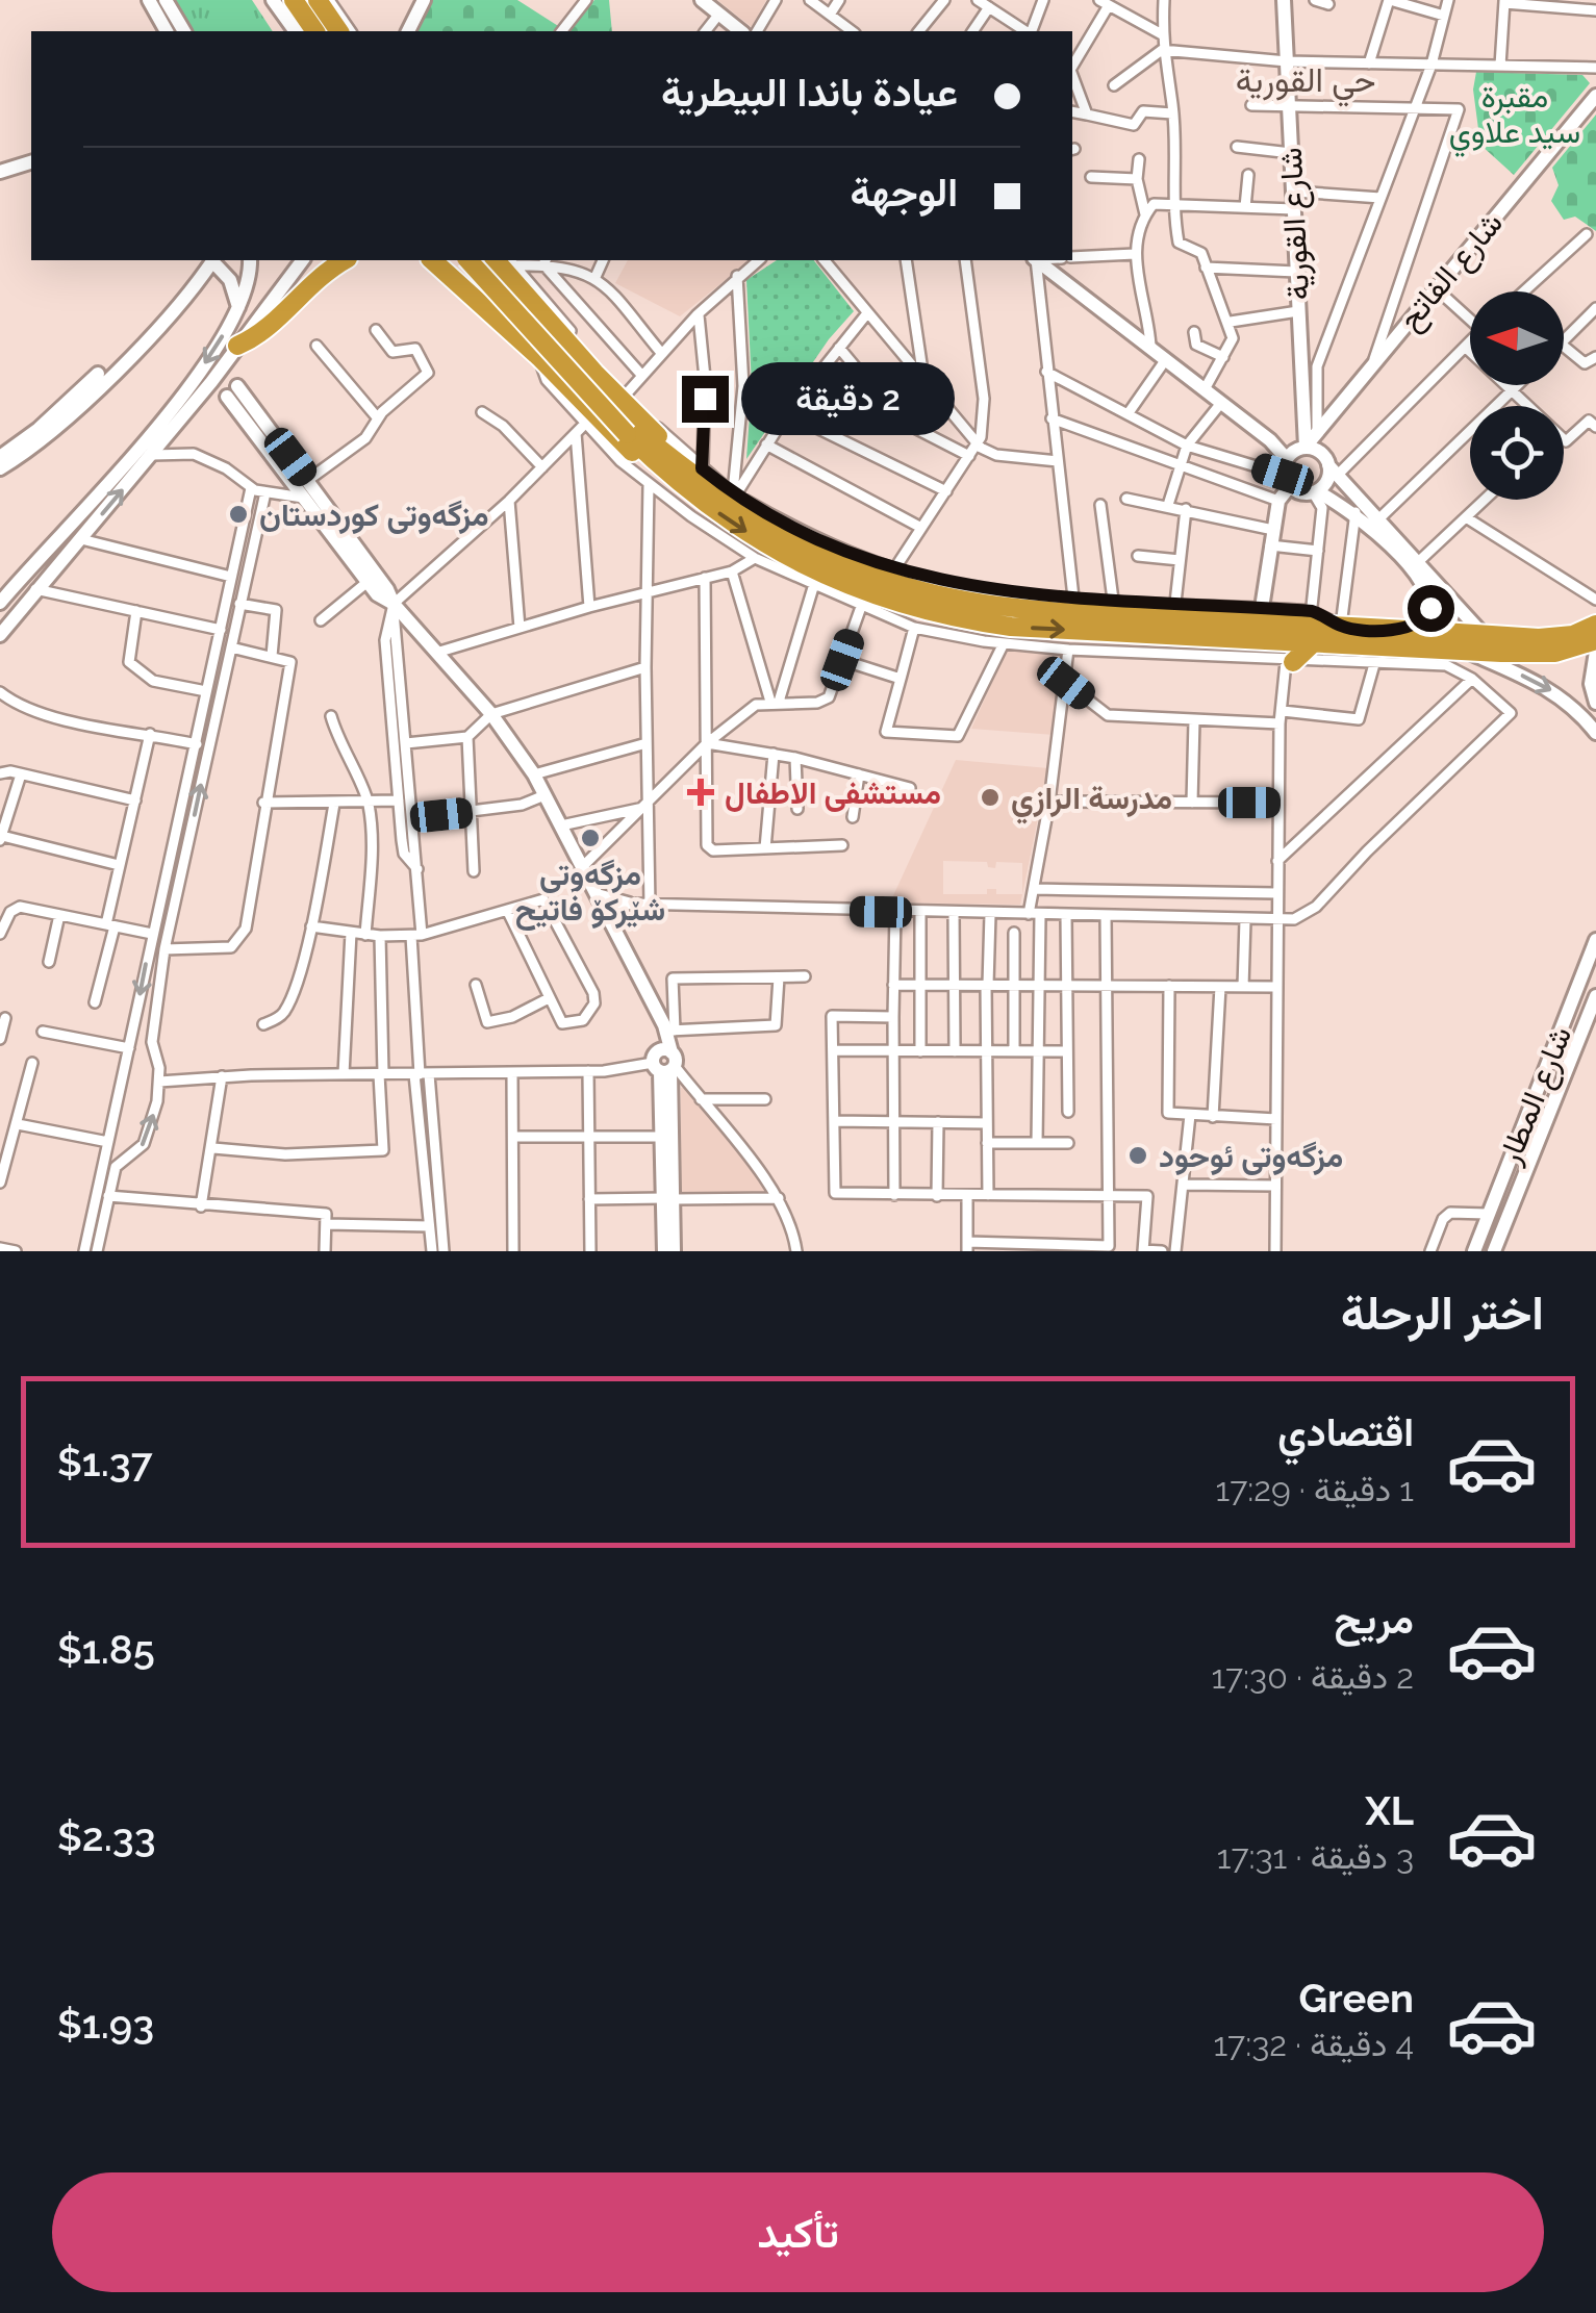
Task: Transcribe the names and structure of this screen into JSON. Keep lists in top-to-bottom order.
{
  "streets": {
    "main road": ["شارع القورية", "شارع الفاتح", "شارع المطار"]
  },
  "crossings": [
    ["شارع القورية", "شارع الفاتح"]
  ],
  "districts": ["حي القورية"],
  "parks": ["مقبرة سيد علاوي"],
  "places": {
    "other": [
      "مزگەوتی کوردستان",
      "مدرسة الرازي",
      "مزگەوتی شێرکۆ فاتیح",
      "مزگەوتی ئوحود"
    ],
    "health": ["مستشفى الاطفال"]
  },
  "north": "left",
  "page": {
    "banner": ["عيادة باندا البيطرية", "الوجهة"],
    "bubble": "2 دقيقة",
    "heading": "اختر الرحلة",
    "list": [
      {
        "name": "اقتصادي",
        "note": "1 دقيقة · 17:29",
        "value": "$1.37"
      },
      {
        "name": "مريح",
        "note": "2 دقيقة · 17:30",
        "value": "$1.85"
      },
      {
        "name": "XL",
        "note": "3 دقيقة · 17:31",
        "value": "$2.33"
      },
      {
        "name": "Green",
        "note": "4 دقيقة · 17:32",
        "value": "$1.93"
      }
    ],
    "buttons": "تأكيد"
  }
}
